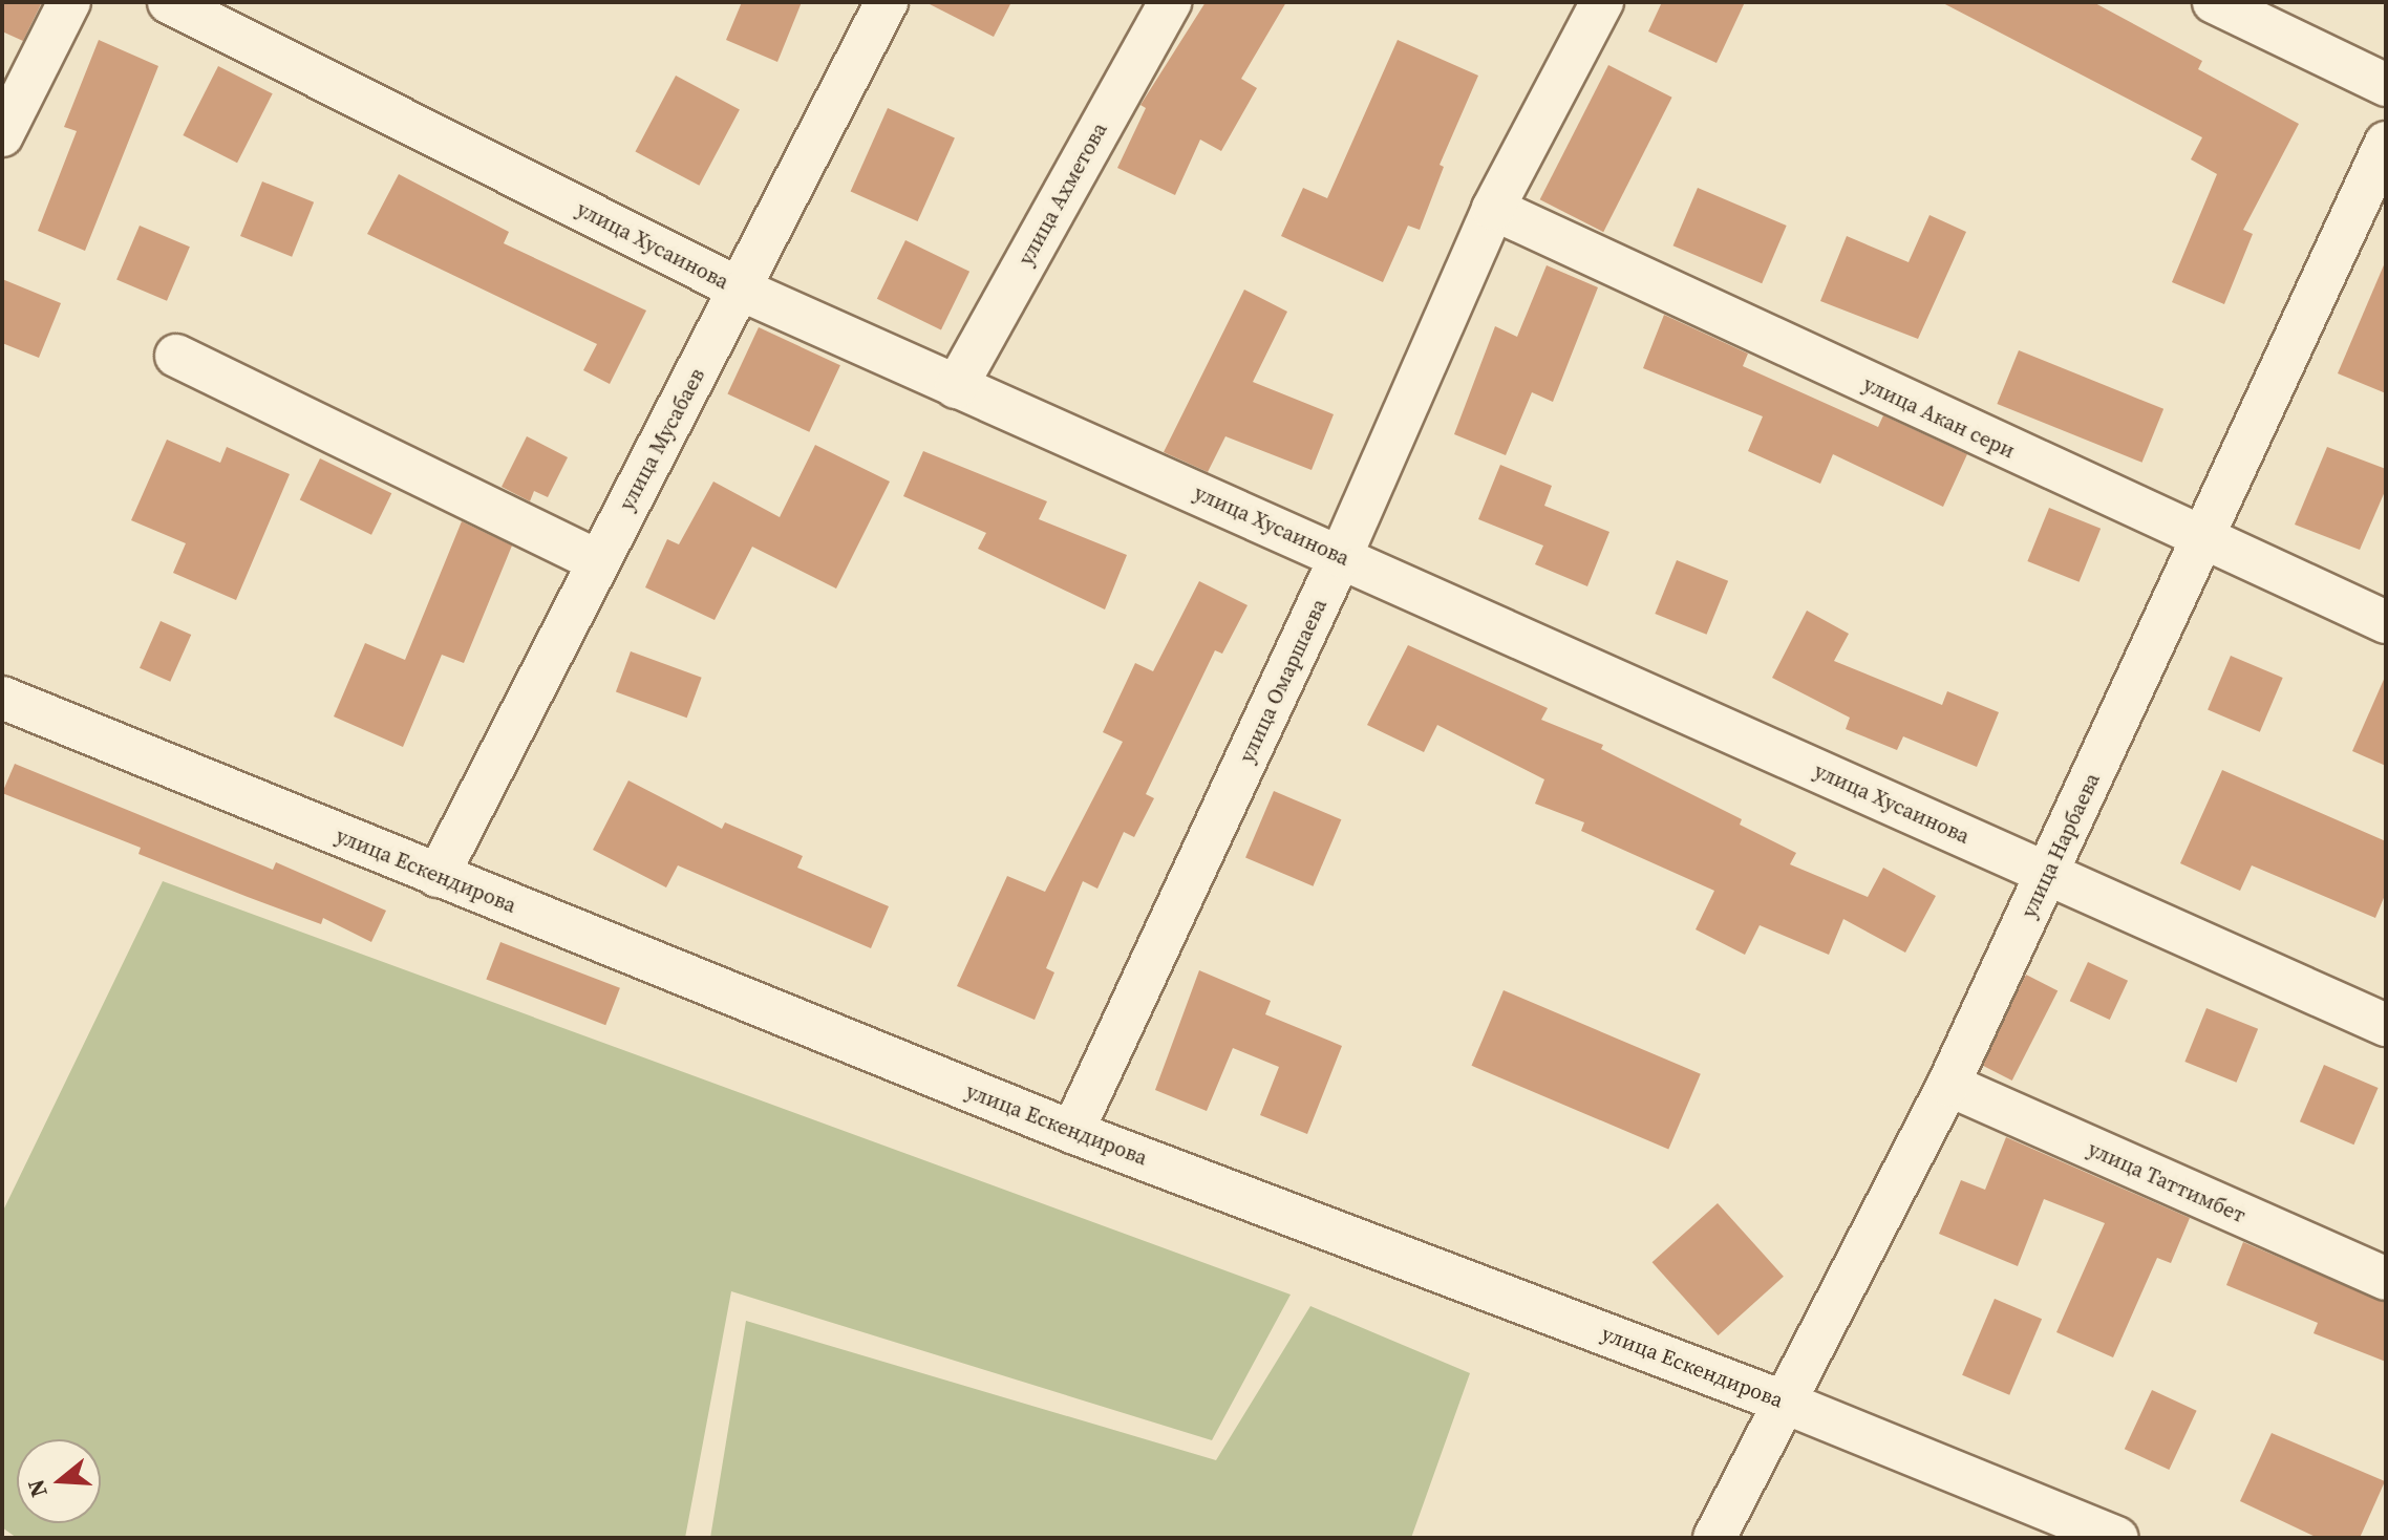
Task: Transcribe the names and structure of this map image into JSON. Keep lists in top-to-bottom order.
{
  "streets": {
    "street": [
      "улица Ахметова",
      "улица Хусаинова",
      "улица Акан сери",
      "улица Мусабаев",
      "улица Омаршаева",
      "улица Нарбаева",
      "улица Ескендирова",
      "улица Таттимбет"
    ]
  },
  "crossings": [
    ["улица Ахметова", "улица Хусаинова"],
    ["улица Хусаинова", "улица Мусабаев"],
    ["улица Хусаинова", "улица Омаршаева"],
    ["улица Хусаинова", "улица Нарбаева"],
    ["улица Акан сери", "улица Омаршаева"],
    ["улица Акан сери", "улица Нарбаева"],
    ["улица Мусабаев", "улица Ескендирова"],
    ["улица Омаршаева", "улица Ескендирова"],
    ["улица Нарбаева", "улица Ескендирова"],
    ["улица Нарбаева", "улица Таттимбет"]
  ],
  "north": "left"
}
